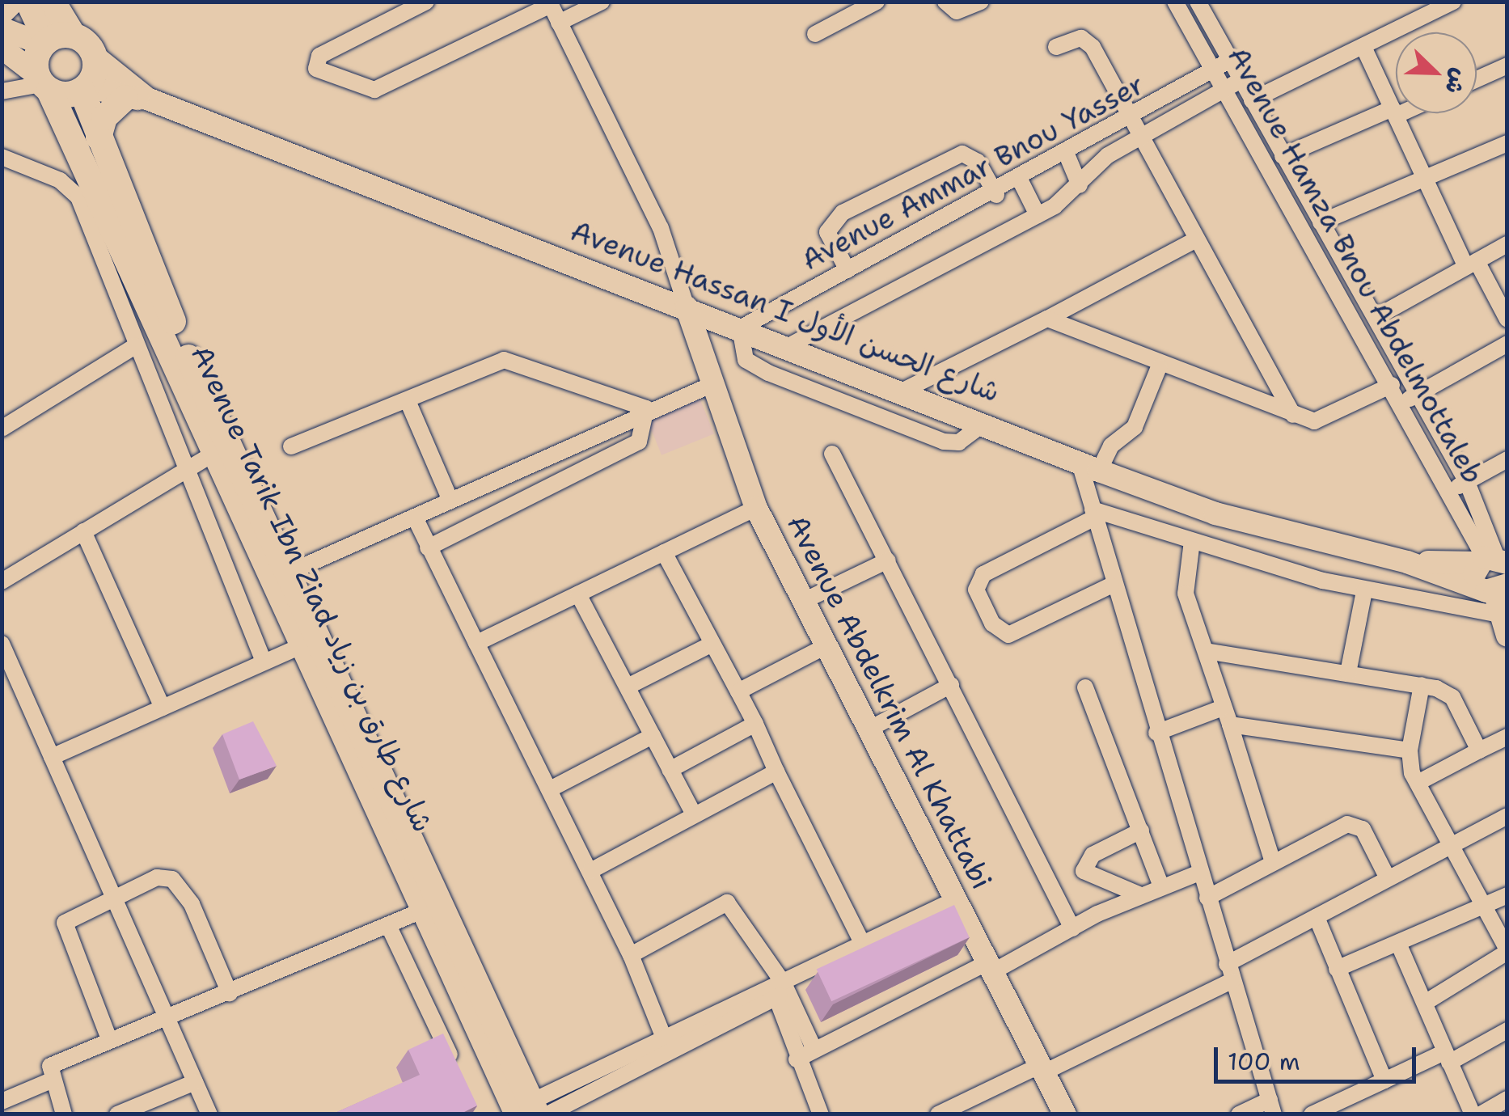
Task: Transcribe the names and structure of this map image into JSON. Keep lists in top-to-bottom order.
{
  "streets": {
    "main road": ["Avenue Hassan I شارع الحسن الأول", "Avenue Tarik Ibn Ziad شارع طارق بن زياد", "Avenue Abdelkrim Al Khattabi"],
    "street": ["Avenue Ammar Bnou Yasser", "Avenue Hamza Bnou Abdelmottaleb"]
  },
  "crossings": [
    ["Avenue Ammar Bnou Yasser", "Avenue Hamza Bnou Abdelmottaleb"],
    ["Avenue Ammar Bnou Yasser", "Avenue Hassan I شارع الحسن الأول"],
    ["Avenue Hamza Bnou Abdelmottaleb", "Avenue Hassan I شارع الحسن الأول"],
    ["Avenue Hassan I شارع الحسن الأول", "Avenue Tarik Ibn Ziad شارع طارق بن زياد"],
    ["Avenue Hassan I شارع الحسن الأول", "Avenue Abdelkrim Al Khattabi"]
  ],
  "scale_bar": "100 m",
  "north": "bottom right"
}
